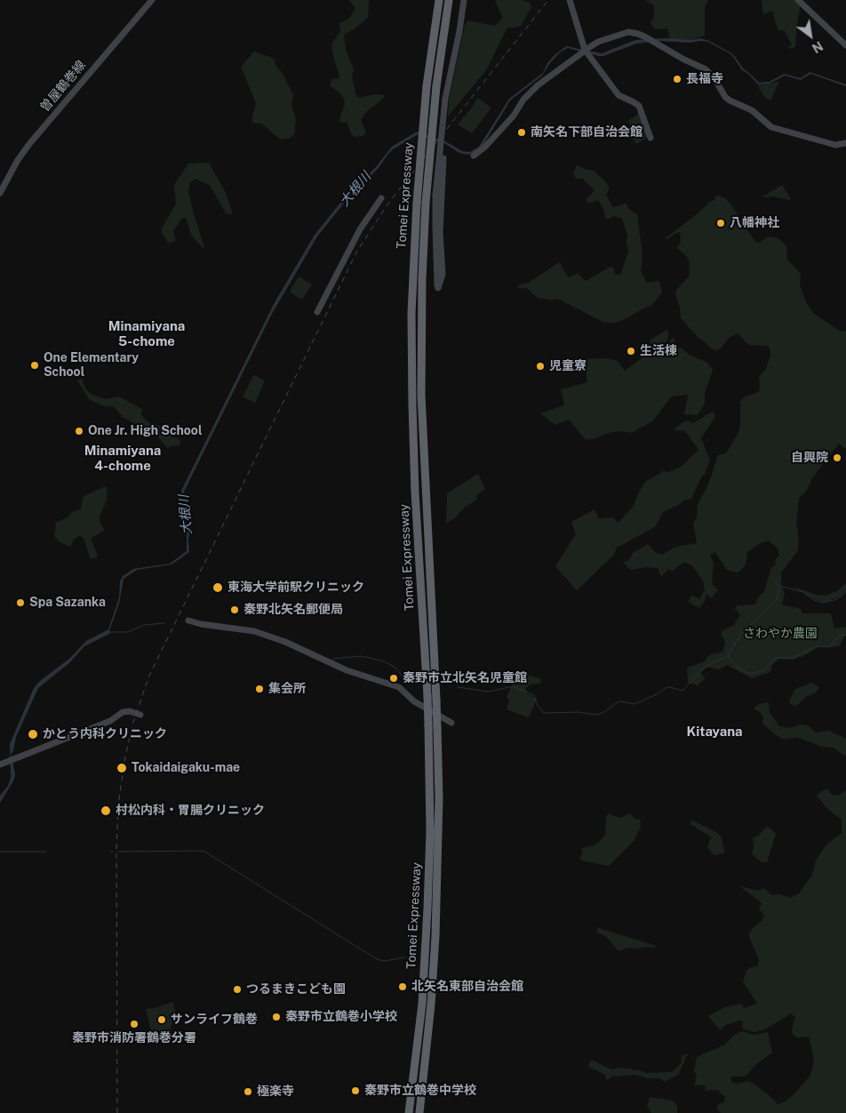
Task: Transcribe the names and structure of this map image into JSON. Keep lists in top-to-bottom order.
{
  "streets": {
    "highway": ["Tomei Expressway"],
    "street": ["曽屋鶴巻線"]
  },
  "districts": ["Minamiyana 5-chome", "Minamiyana 4-chome", "Kitayana"],
  "water": ["大根川"],
  "parks": ["さわやか農園"],
  "places": [
    "長福寺",
    "南矢名下部自治会館",
    "八幡神社",
    "生活棟",
    "One Elementary School",
    "児童寮",
    "One Jr. High School",
    "自興院",
    "東海大学前駅クリニック",
    "Spa Sazanka",
    "秦野北矢名郵便局",
    "秦野市立北矢名児童館",
    "集会所",
    "かとう内科クリニック",
    "Tokaidaigaku-mae",
    "村松内科・胃腸クリニック",
    "北矢名東部自治会館",
    "つるまきこども園",
    "秦野市立鶴巻小学校",
    "サンライフ鶴巻",
    "秦野市消防署鶴巻分署",
    "秦野市立鶴巻中学校",
    "極楽寺"
  ],
  "north": "bottom right"
}
